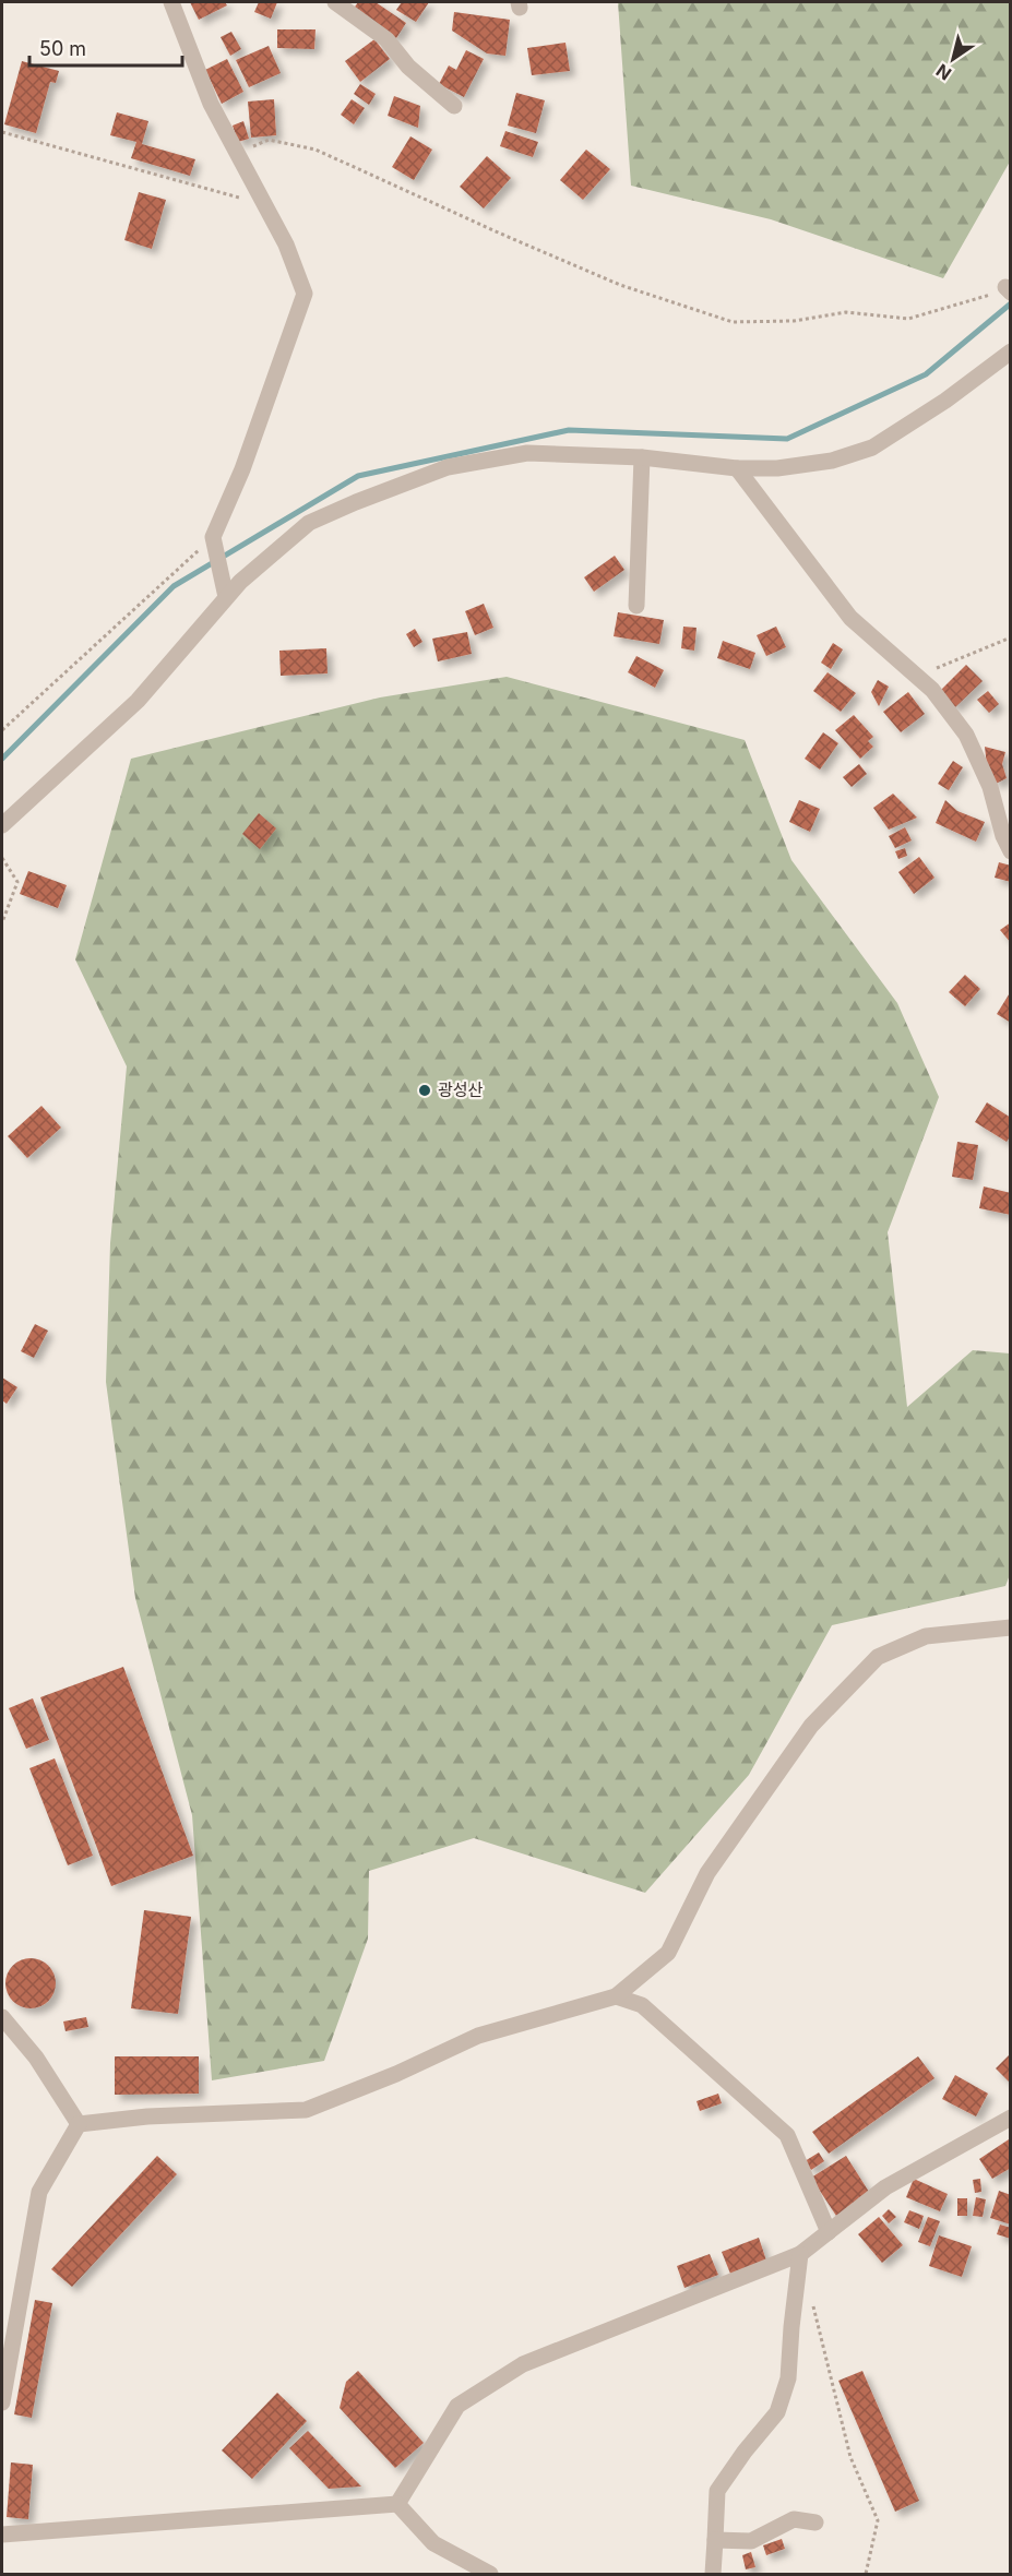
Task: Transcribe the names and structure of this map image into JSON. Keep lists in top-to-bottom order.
{
  "places": ["광성산"],
  "scale_bar": "50 m",
  "north": "bottom left"
}
